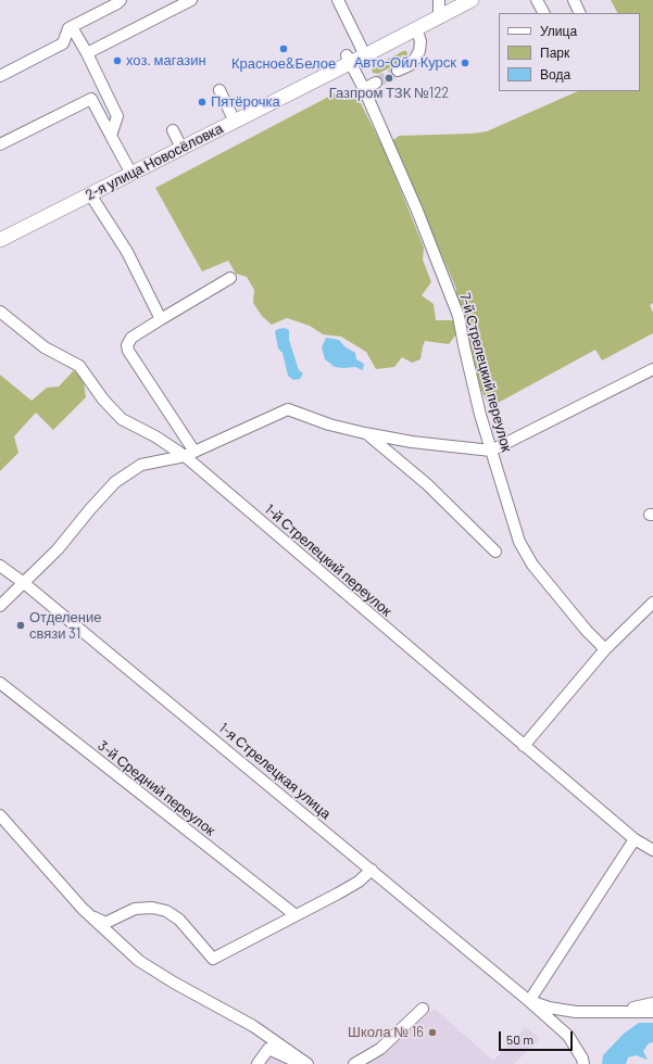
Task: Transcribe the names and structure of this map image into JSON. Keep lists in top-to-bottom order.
{
  "streets": {
    "main road": ["2-я улица Новосёловка"],
    "street": [
      "7-й Стрелецкий переулок",
      "1-й Стрелецкий переулок",
      "1-я Стрелецкая улица",
      "3-й Средний переулок"
    ]
  },
  "crossings": [
    ["2-я улица Новосёловка", "7-й Стрелецкий переулок"]
  ],
  "places": [
    "Красное&Белое",
    "хоз. магазин",
    "Авто-Ойл Курск",
    "Газпром ТЗК №122",
    "Пятёрочка",
    "Отделение связи 31",
    "Школа № 16"
  ],
  "legend": ["Улица", "Парк", "Вода"],
  "scale_bar": "50 m"
}
